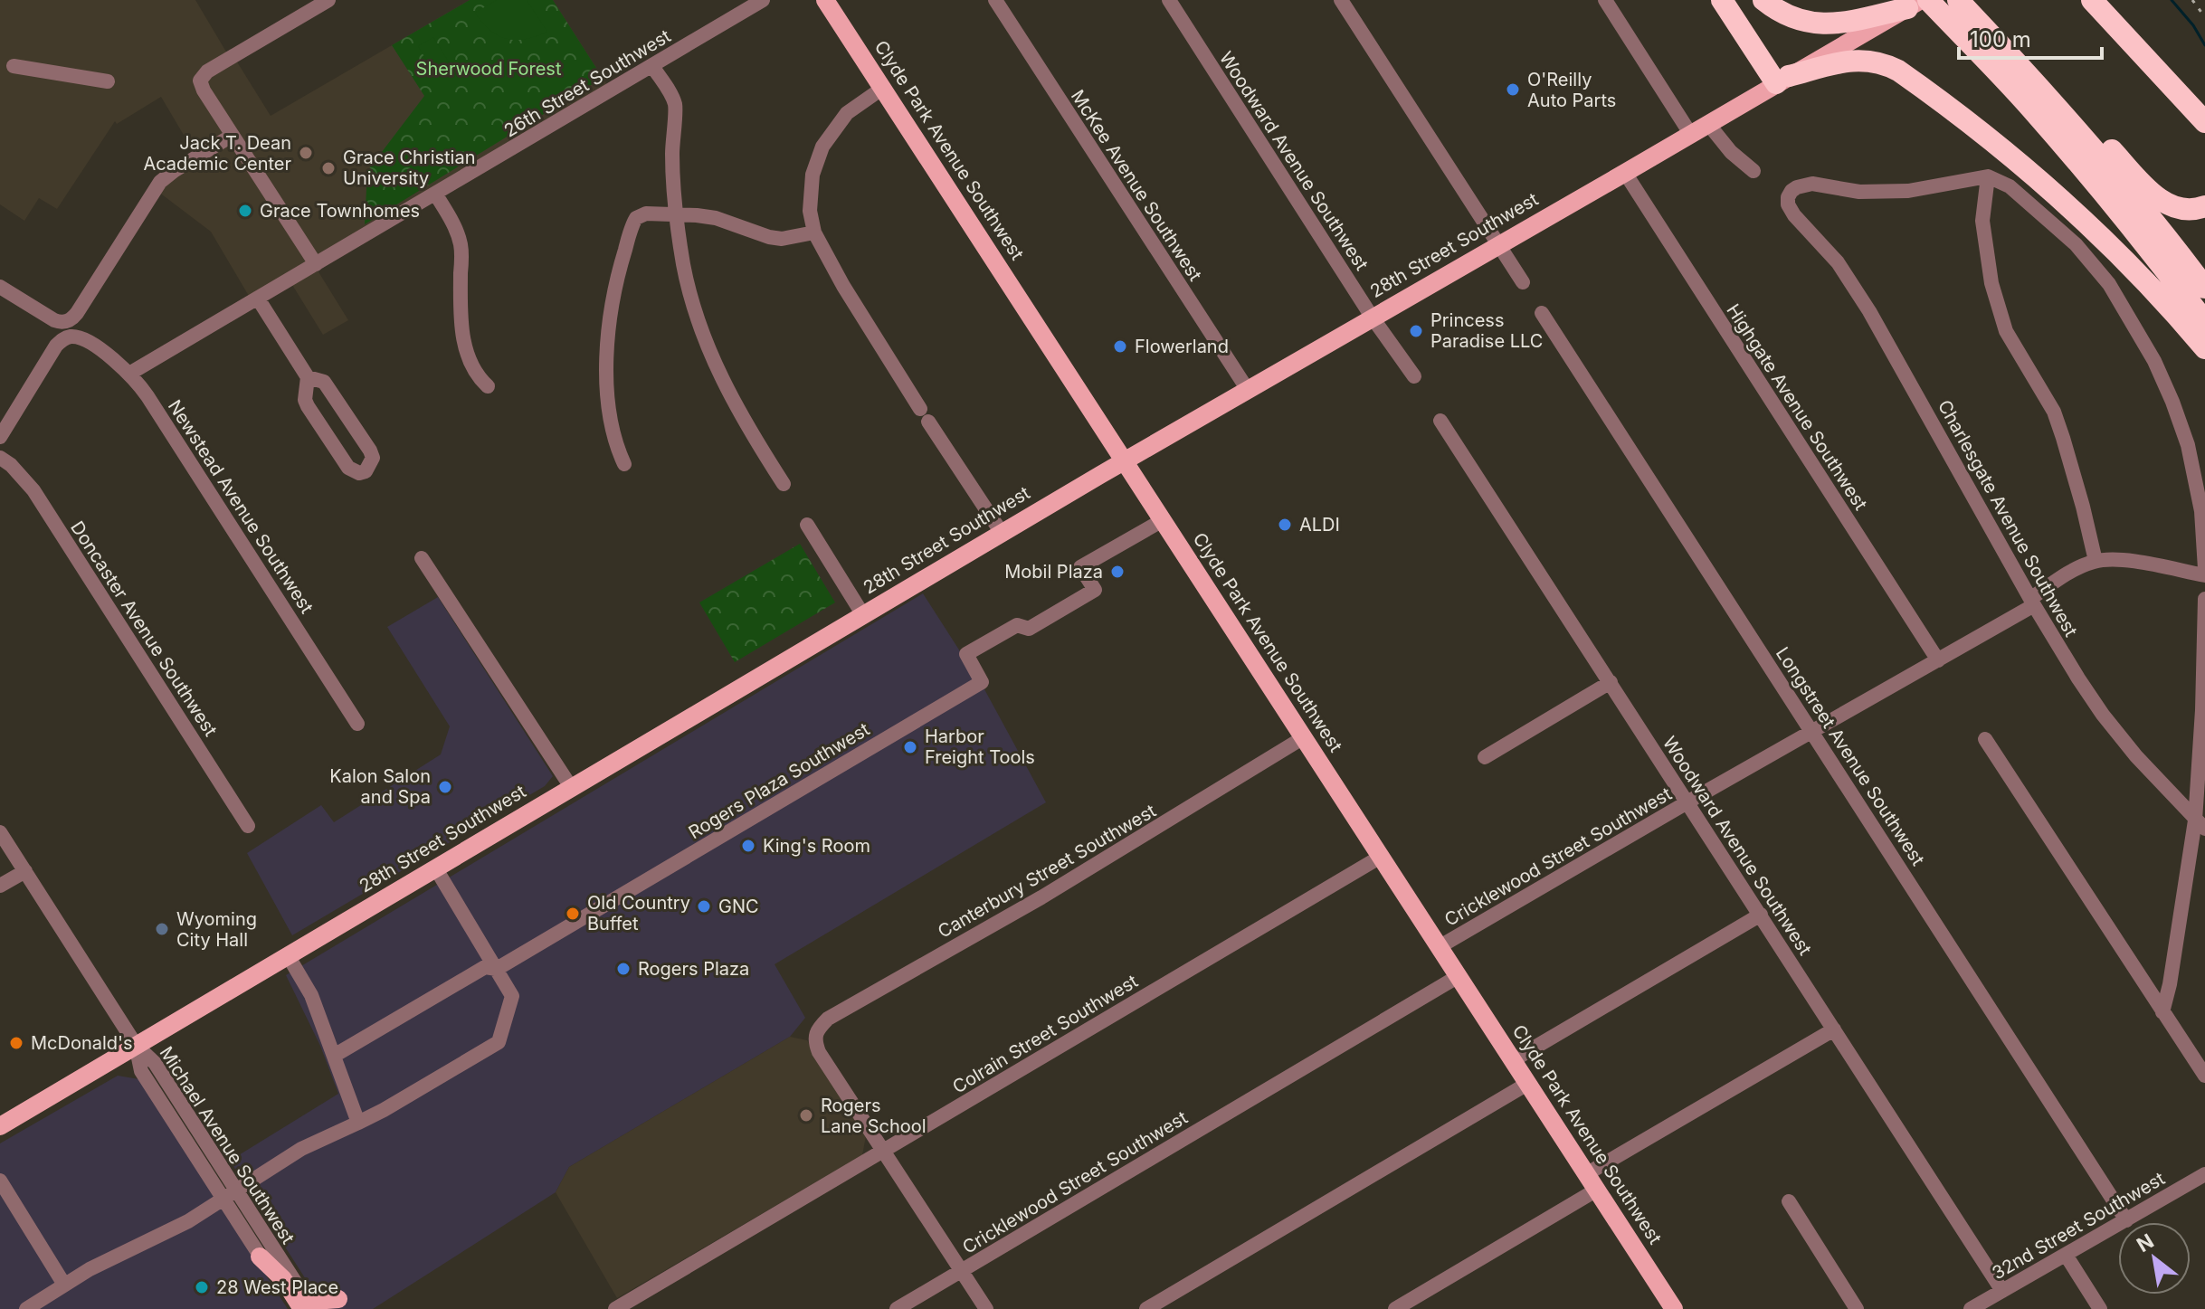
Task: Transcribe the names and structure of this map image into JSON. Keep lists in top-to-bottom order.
{
  "streets": {
    "main road": ["Clyde Park Avenue Southwest", "28th Street Southwest"],
    "street": [
      "26th Street Southwest",
      "Woodward Avenue Southwest",
      "McKee Avenue Southwest",
      "Highgate Avenue Southwest",
      "Newstead Avenue Southwest",
      "Charlesgate Avenue Southwest",
      "Doncaster Avenue Southwest",
      "Longstreet Avenue Southwest",
      "Rogers Plaza Southwest",
      "Cricklewood Street Southwest",
      "Canterbury Street Southwest",
      "Colrain Street Southwest",
      "Michael Avenue Southwest",
      "32nd Street Southwest"
    ]
  },
  "crossings": [
    ["26th Street Southwest", "Newstead Avenue Southwest"],
    ["Clyde Park Avenue Southwest", "28th Street Southwest"],
    ["Clyde Park Avenue Southwest", "Rogers Plaza Southwest"],
    ["Clyde Park Avenue Southwest", "Cricklewood Street Southwest"],
    ["Clyde Park Avenue Southwest", "Canterbury Street Southwest"],
    ["Clyde Park Avenue Southwest", "Colrain Street Southwest"],
    ["Woodward Avenue Southwest", "28th Street Southwest"],
    ["Woodward Avenue Southwest", "Cricklewood Street Southwest"],
    ["Woodward Avenue Southwest", "32nd Street Southwest"],
    ["McKee Avenue Southwest", "28th Street Southwest"],
    ["28th Street Southwest", "Highgate Avenue Southwest"],
    ["28th Street Southwest", "Michael Avenue Southwest"],
    ["Highgate Avenue Southwest", "Cricklewood Street Southwest"],
    ["Charlesgate Avenue Southwest", "Cricklewood Street Southwest"],
    ["Longstreet Avenue Southwest", "Cricklewood Street Southwest"],
    ["Longstreet Avenue Southwest", "32nd Street Southwest"],
    ["Canterbury Street Southwest", "Colrain Street Southwest"]
  ],
  "parks": ["Sherwood Forest"],
  "places": [
    "O'Reilly Auto Parts",
    "Jack T. Dean Academic Center",
    "Grace Christian University",
    "Grace Townhomes",
    "Princess Paradise LLC",
    "Flowerland",
    "ALDI",
    "Mobil Plaza",
    "Harbor Freight Tools",
    "Kalon Salon and Spa",
    "King's Room",
    "GNC",
    "Old Country Buffet",
    "Wyoming City Hall",
    "Rogers Plaza",
    "McDonald's",
    "Rogers Lane School",
    "28 West Place"
  ],
  "scale_bar": "100 m",
  "north": "top left"
}
